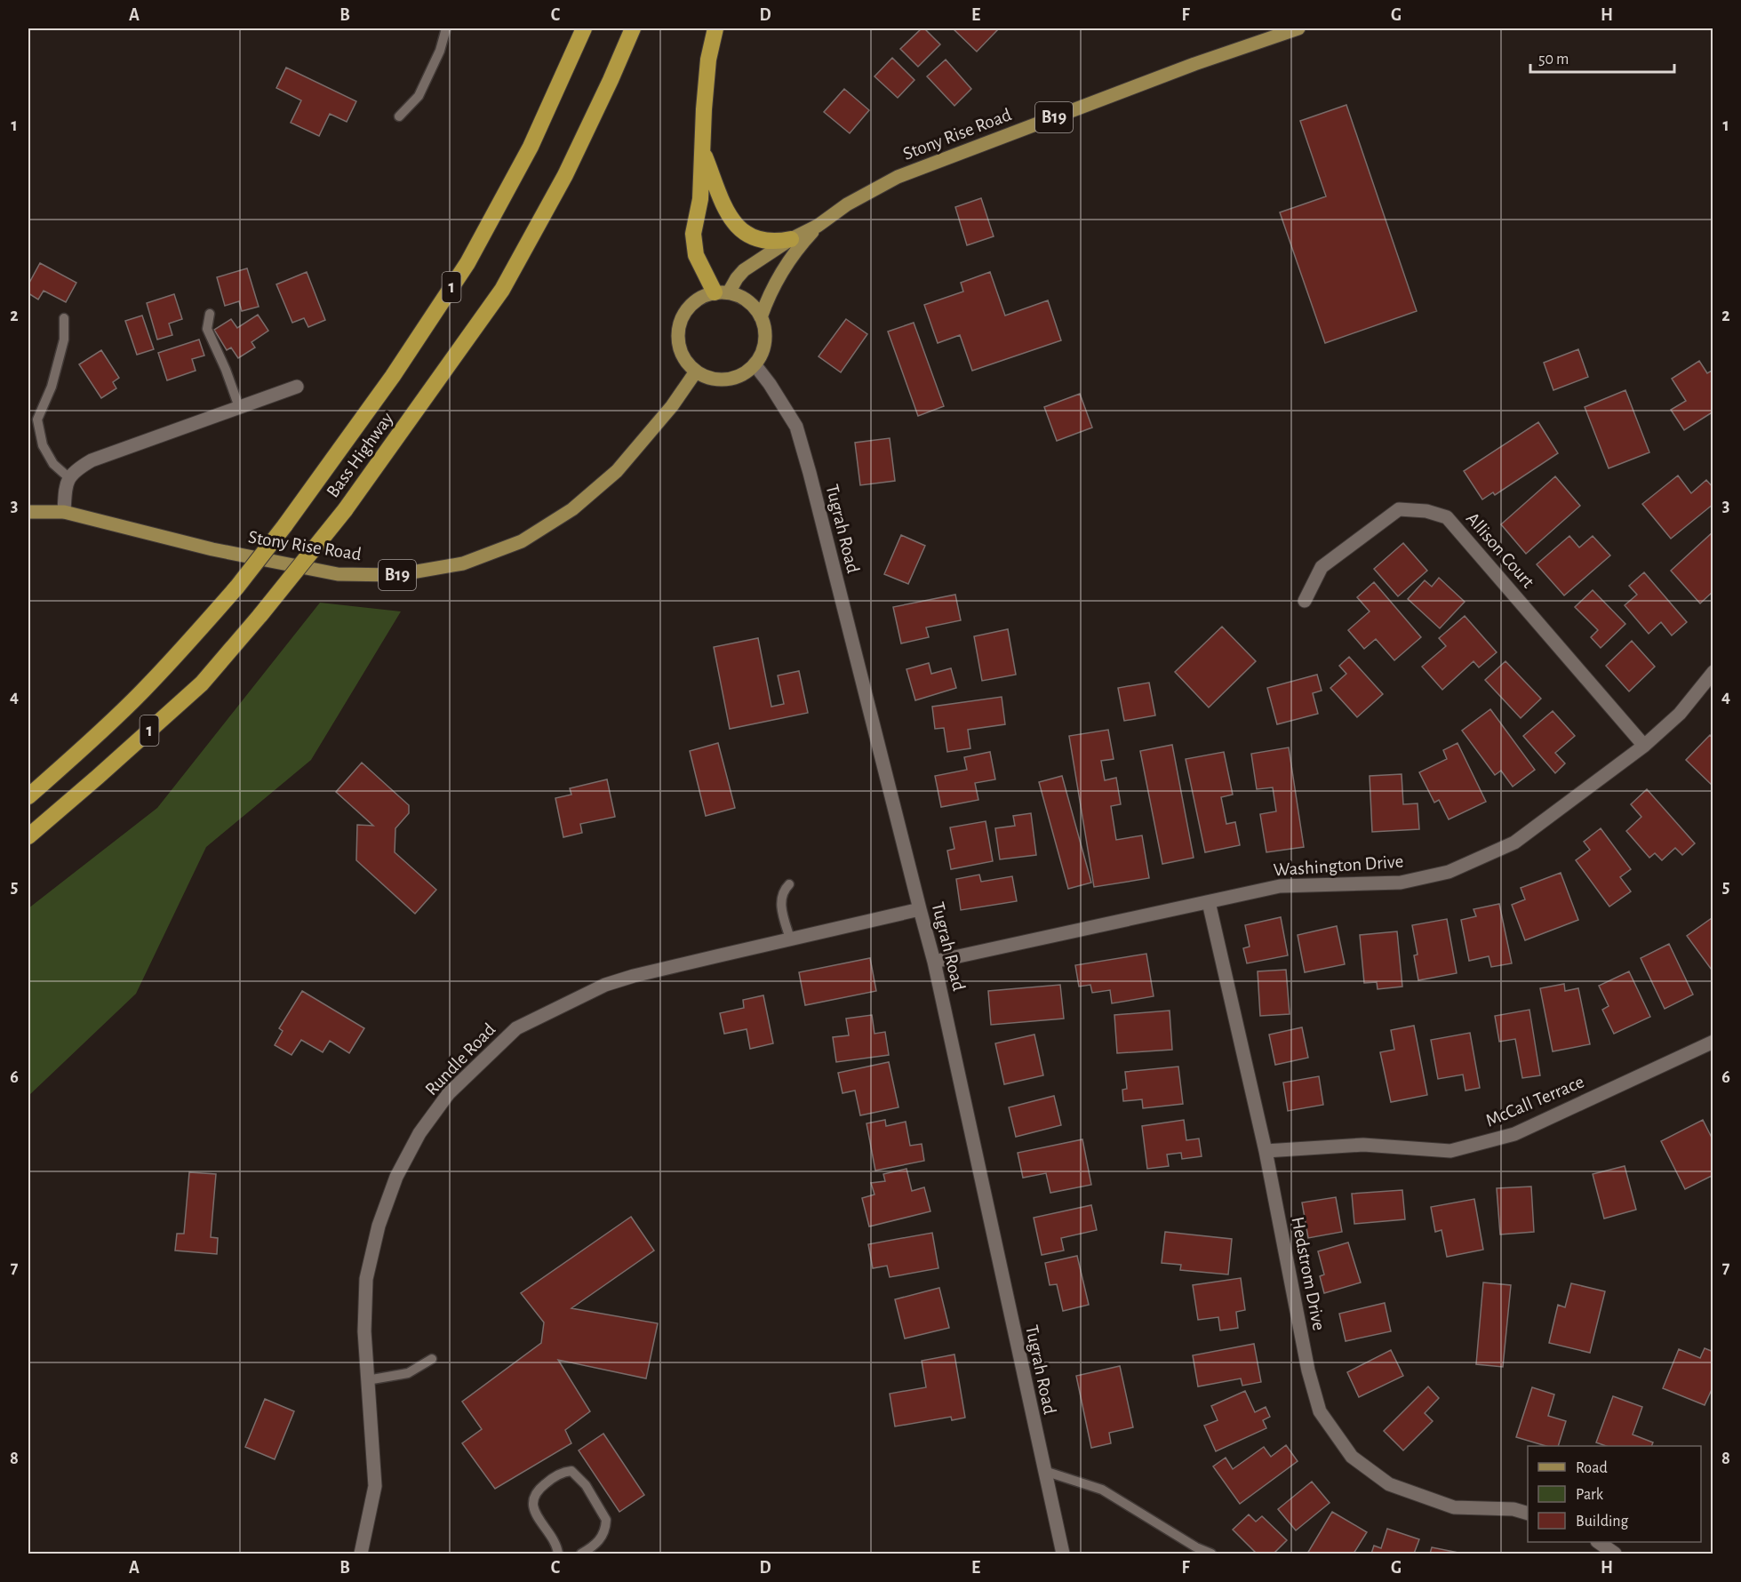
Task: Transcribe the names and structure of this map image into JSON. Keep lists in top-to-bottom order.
{
  "streets": {
    "highway": ["1", "Bass Highway"],
    "main road": ["B19", "Stony Rise Road"],
    "street": [
      "Tugrah Road",
      "Allison Court",
      "Washington Drive",
      "Rundle Road",
      "McCall Terrace",
      "Hedstrom Drive"
    ]
  },
  "crossings": [
    ["B19", "Stony Rise Road"],
    ["B19", "Tugrah Road"],
    ["Stony Rise Road", "Tugrah Road"],
    ["Tugrah Road", "Washington Drive"],
    ["Tugrah Road", "Rundle Road"],
    ["Allison Court", "Washington Drive"],
    ["Washington Drive", "Hedstrom Drive"],
    ["McCall Terrace", "Hedstrom Drive"]
  ],
  "legend": ["Road", "Park", "Building"],
  "scale_bar": "50 m",
  "grid": {
    "columns": [
      "A",
      "B",
      "C",
      "D",
      "E",
      "F",
      "G",
      "H"
    ],
    "rows": [
      "1",
      "2",
      "3",
      "4",
      "5",
      "6",
      "7",
      "8"
    ]
  }
}
